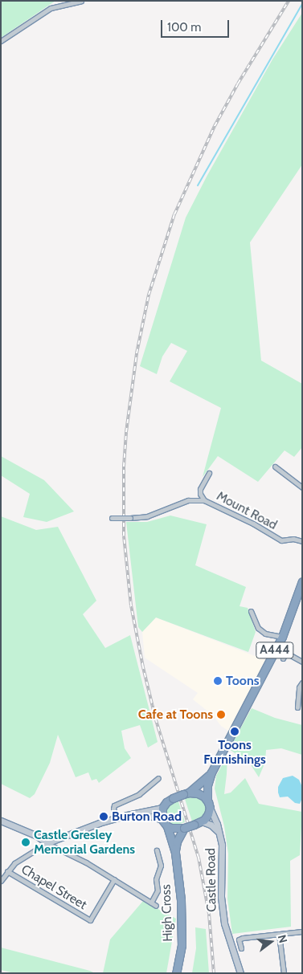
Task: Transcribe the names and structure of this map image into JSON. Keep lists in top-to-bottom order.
{
  "streets": {
    "highway": ["A444", "High Cross"],
    "street": ["Mount Road", "Castle Road", "Chapel Street"]
  },
  "crossings": [
    ["A444", "Castle Road"],
    ["A444", "High Cross"],
    ["Castle Road", "High Cross"]
  ],
  "places": [
    "Toons",
    "Cafe at Toons",
    "Toons Furnishings",
    "Burton Road",
    "Castle Gresley Memorial Gardens"
  ],
  "scale_bar": "100 m",
  "north": "right"
}
